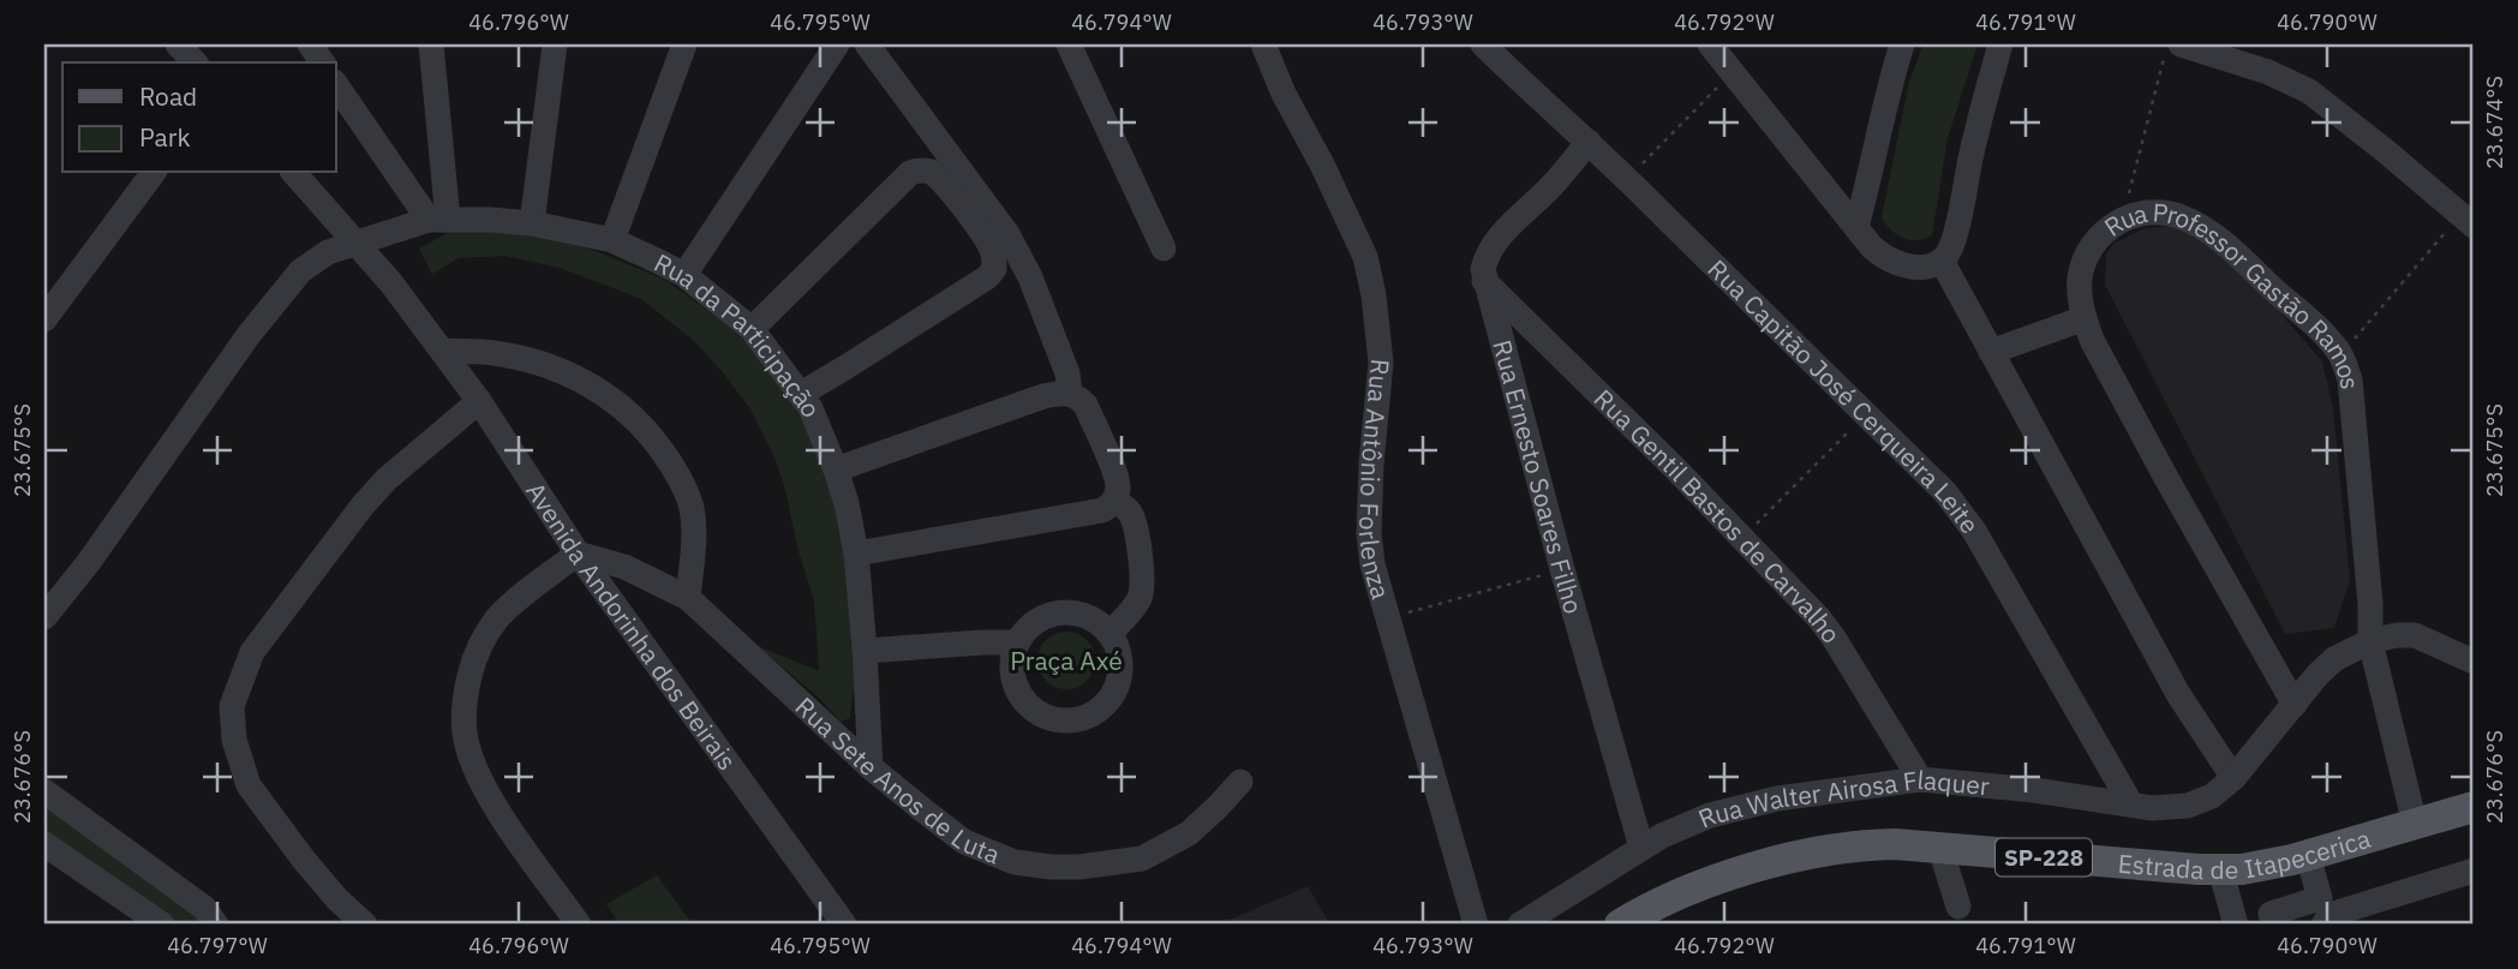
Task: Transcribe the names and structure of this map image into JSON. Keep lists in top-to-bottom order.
{
  "streets": {
    "main road": ["Estrada de Itapecerica", "SP-228"],
    "street": [
      "Rua Professor Gastão Ramos",
      "Rua da Participação",
      "Rua Capitão José Cerqueira Leite",
      "Rua Antônio Forlenza",
      "Rua Ernesto Soares Filho",
      "Rua Gentil Bastos de Carvalho",
      "Avenida Andorinha dos Beirais",
      "Rua Sete Anos de Luta",
      "Rua Walter Airosa Flaquer"
    ]
  },
  "crossings": [
    ["Rua Professor Gastão Ramos", "Rua Walter Airosa Flaquer"],
    ["Rua Professor Gastão Ramos", "Estrada de Itapecerica"],
    ["Rua da Participação", "Avenida Andorinha dos Beirais"],
    ["Rua da Participação", "Rua Sete Anos de Luta"],
    ["Rua Capitão José Cerqueira Leite", "Rua Ernesto Soares Filho"],
    ["Rua Capitão José Cerqueira Leite", "Rua Walter Airosa Flaquer"],
    ["Rua Ernesto Soares Filho", "Rua Gentil Bastos de Carvalho"],
    ["Rua Ernesto Soares Filho", "Rua Walter Airosa Flaquer"],
    ["Rua Gentil Bastos de Carvalho", "Rua Walter Airosa Flaquer"],
    ["Avenida Andorinha dos Beirais", "Rua Sete Anos de Luta"]
  ],
  "parks": ["Praça Axé"],
  "legend": ["Road", "Park"],
  "coordinates": [
    "46.796°W",
    "46.795°W",
    "46.794°W",
    "46.793°W",
    "46.792°W",
    "46.791°W",
    "46.790°W",
    "23.674°S",
    "23.675°S",
    "23.676°S",
    "46.797°W"
  ]
}
